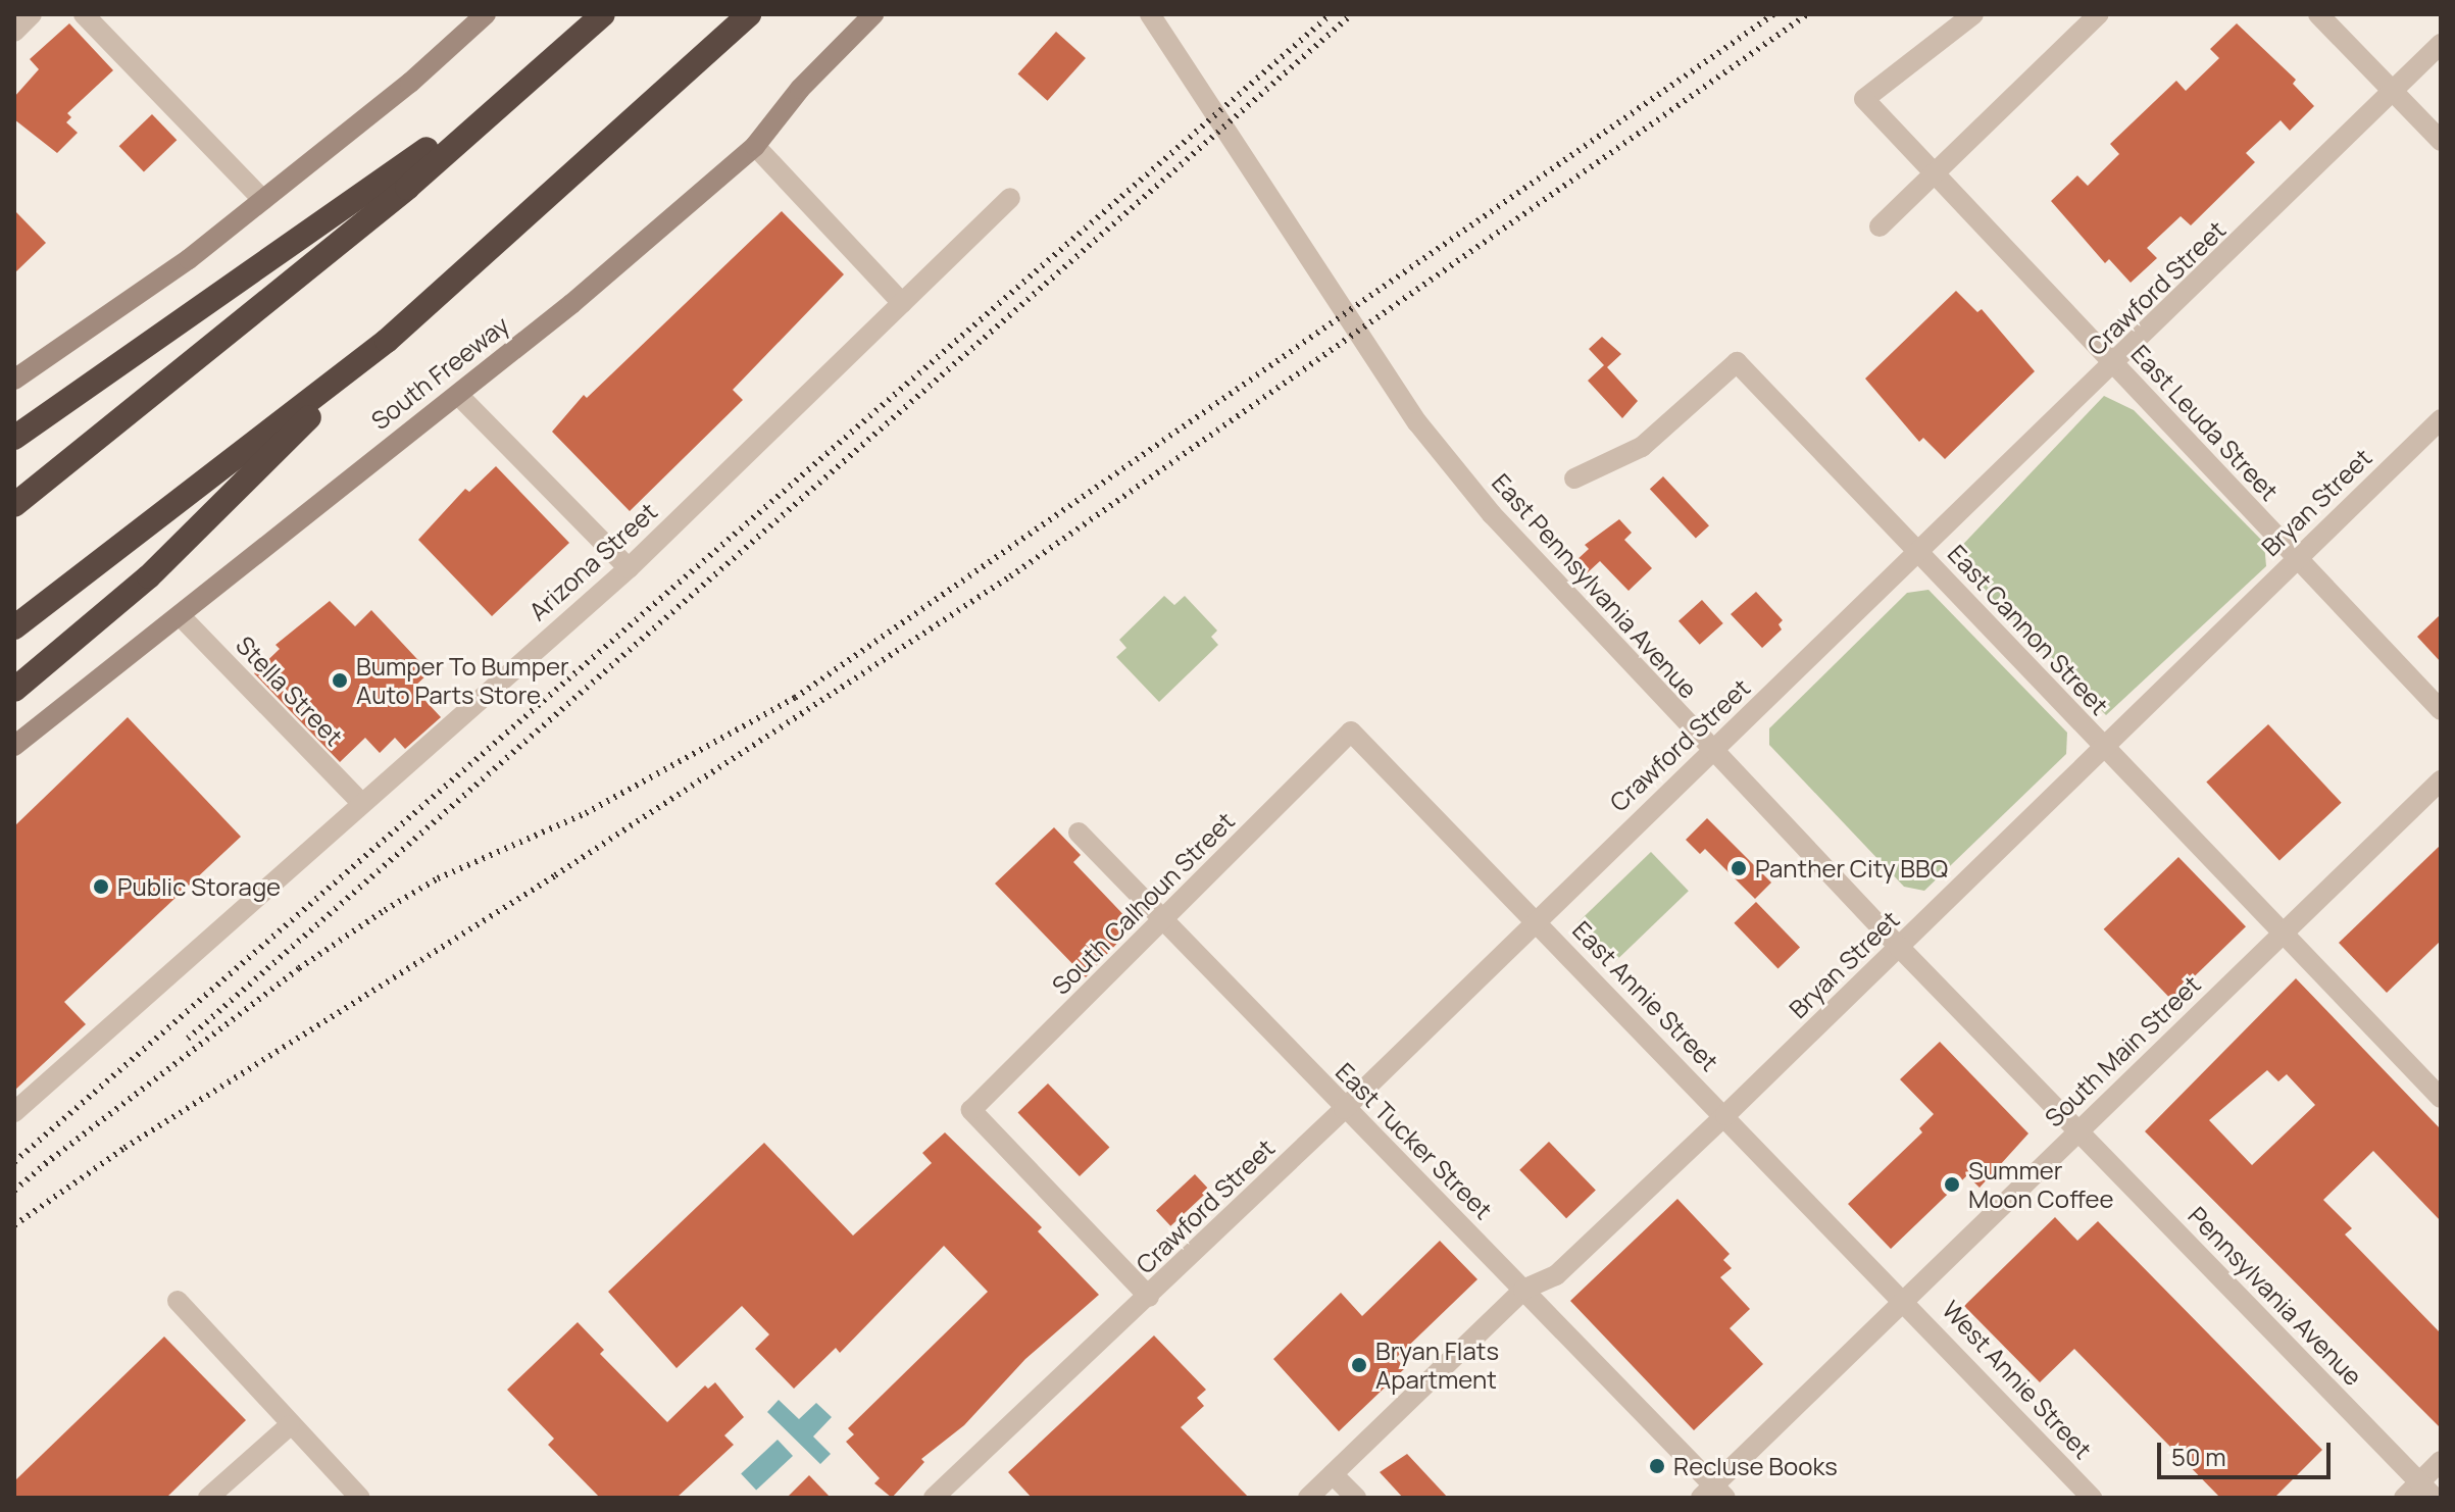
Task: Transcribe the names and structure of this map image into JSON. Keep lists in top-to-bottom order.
{
  "streets": {
    "main road": ["South Freeway"],
    "street": [
      "Crawford Street",
      "East Leuda Street",
      "Bryan Street",
      "Arizona Street",
      "East Pennsylvania Avenue",
      "East Cannon Street",
      "Stella Street",
      "South Calhoun Street",
      "East Annie Street",
      "South Main Street",
      "East Tucker Street",
      "Pennsylvania Avenue",
      "West Annie Street"
    ]
  },
  "crossings": [
    ["Crawford Street", "East Leuda Street"],
    ["Crawford Street", "East Pennsylvania Avenue"],
    ["Crawford Street", "East Cannon Street"],
    ["Crawford Street", "South Calhoun Street"],
    ["Crawford Street", "East Annie Street"],
    ["Crawford Street", "East Tucker Street"],
    ["South Freeway", "Stella Street"],
    ["East Leuda Street", "Bryan Street"],
    ["Bryan Street", "East Pennsylvania Avenue"],
    ["Bryan Street", "East Cannon Street"],
    ["Bryan Street", "East Annie Street"],
    ["Bryan Street", "East Tucker Street"],
    ["Arizona Street", "Stella Street"],
    ["East Pennsylvania Avenue", "South Main Street"],
    ["East Pennsylvania Avenue", "Pennsylvania Avenue"],
    ["East Cannon Street", "South Main Street"],
    ["South Calhoun Street", "East Annie Street"],
    ["South Calhoun Street", "East Tucker Street"],
    ["East Annie Street", "South Main Street"],
    ["East Annie Street", "West Annie Street"],
    ["South Main Street", "East Tucker Street"],
    ["South Main Street", "Pennsylvania Avenue"],
    ["South Main Street", "West Annie Street"]
  ],
  "places": [
    "Bumper To Bumper Auto Parts Store",
    "Panther City BBQ",
    "Public Storage",
    "Summer Moon Coffee",
    "Bryan Flats Apartment",
    "Recluse Books"
  ],
  "scale_bar": "50 m"
}
